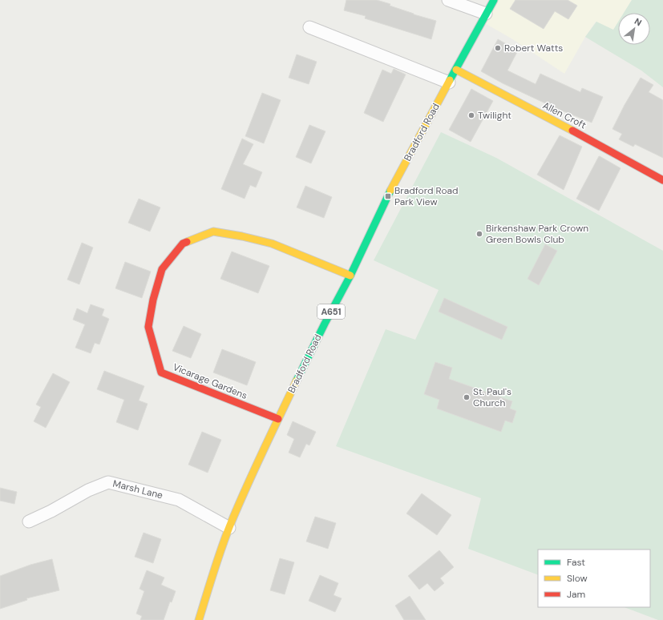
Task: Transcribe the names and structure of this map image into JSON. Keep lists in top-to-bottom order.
{
  "streets": {
    "main road": [
      "Allen Croft",
      "Bradford Road",
      "A651",
      "Vicarage Gardens"
    ],
    "street": ["Marsh Lane"]
  },
  "crossings": [
    ["Allen Croft", "Bradford Road"],
    ["Bradford Road", "Vicarage Gardens"],
    ["Bradford Road", "Marsh Lane"]
  ],
  "places": {
    "other": [
      "Robert Watts",
      "Twilight",
      "Birkenshaw Park Crown Green Bowls Club",
      "St. Paul's Church"
    ],
    "transit": ["Bradford Road Park View"]
  },
  "legend": ["Fast", "Slow", "Jam"],
  "north": "top right"
}
